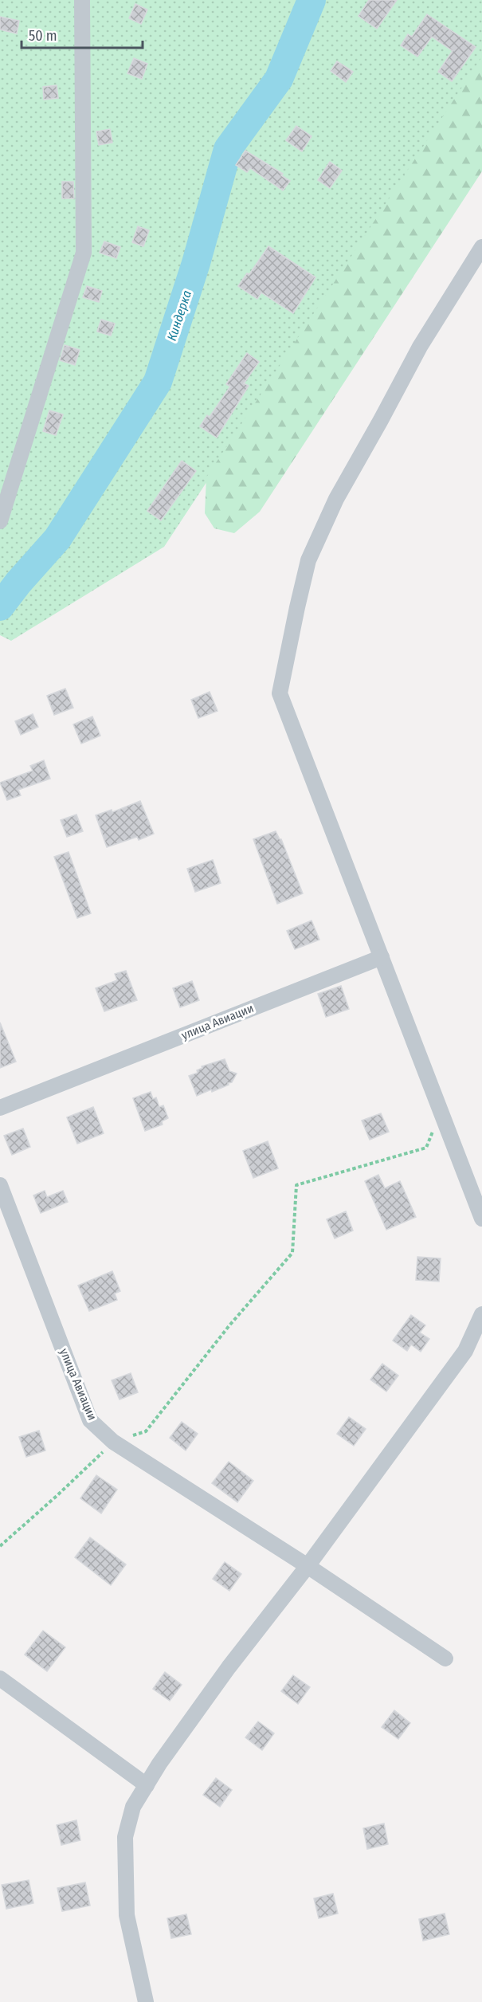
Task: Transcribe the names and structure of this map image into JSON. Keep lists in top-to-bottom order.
{
  "streets": {
    "street": ["улица Авиации"]
  },
  "water": ["Киндерка"],
  "scale_bar": "50 m"
}
